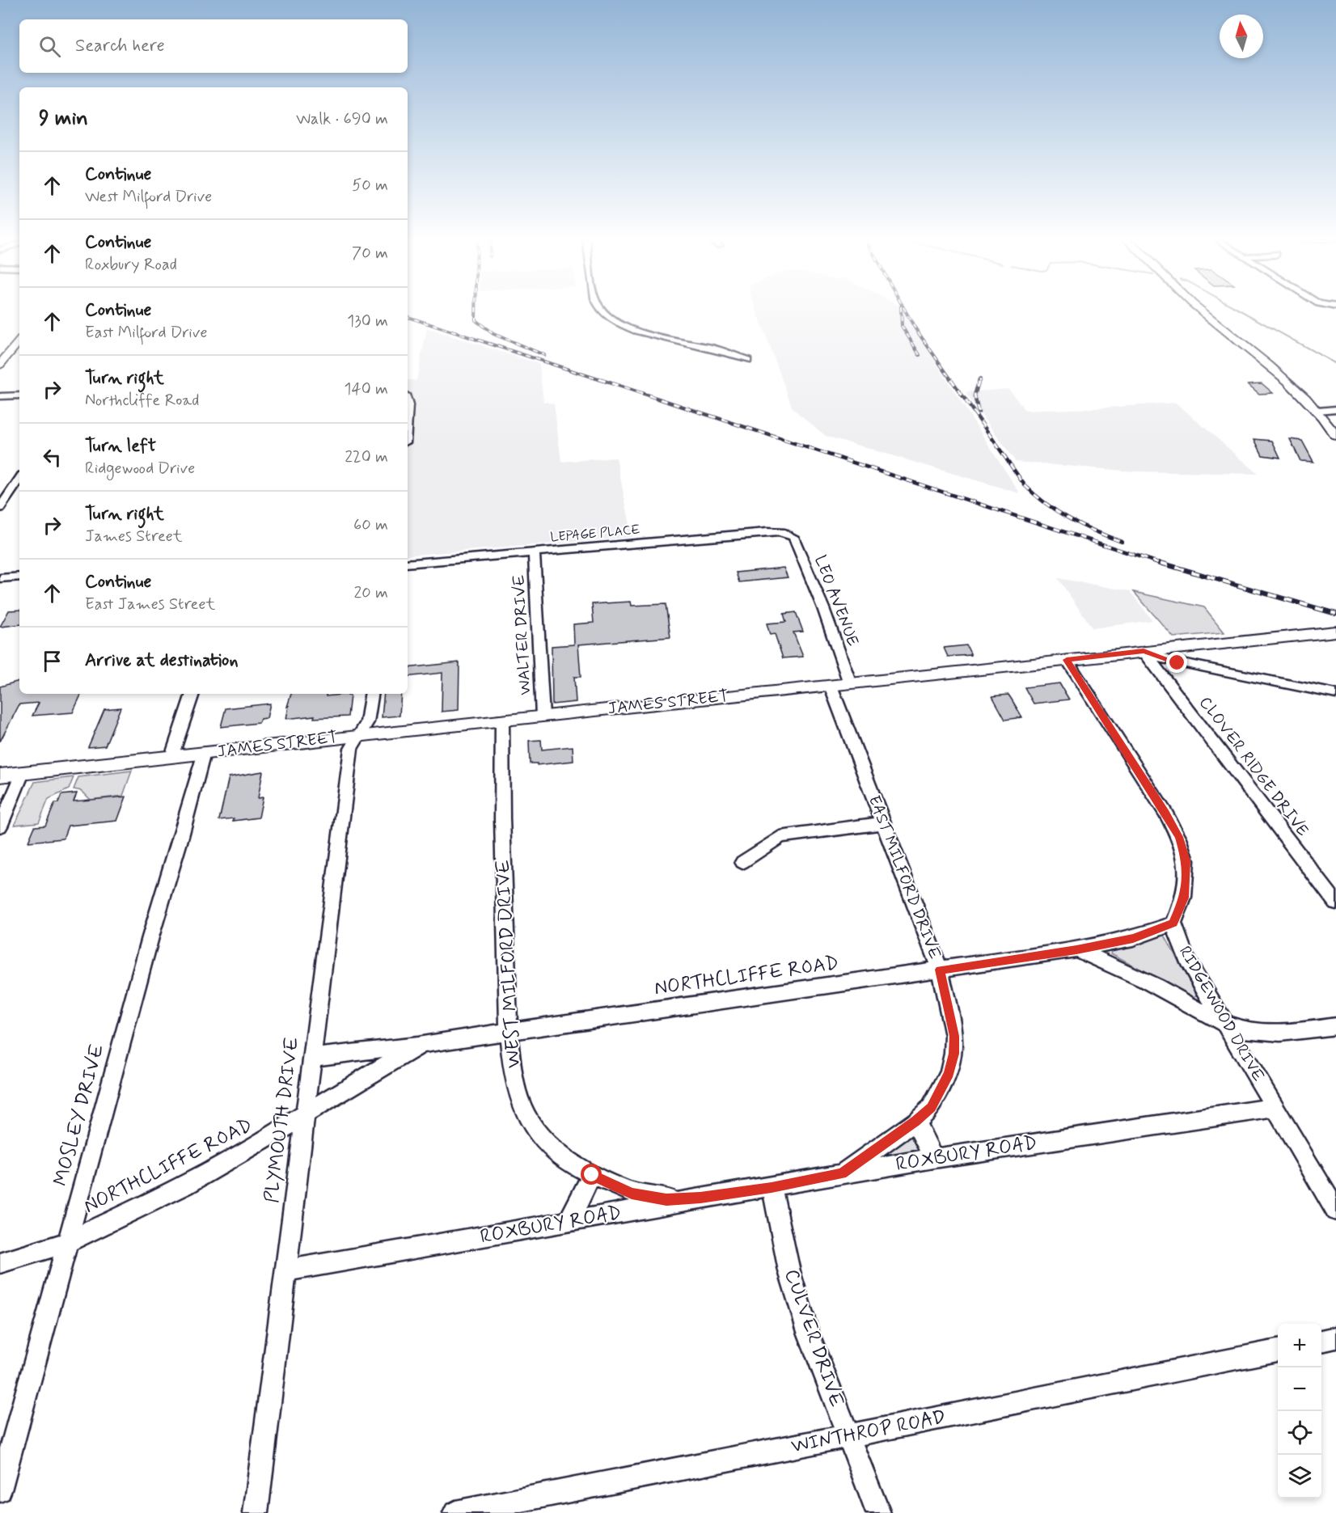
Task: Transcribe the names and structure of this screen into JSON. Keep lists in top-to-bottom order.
{
  "streets": {
    "main road": ["JAMES STREET"],
    "street": [
      "LEPAGE PLACE",
      "LEO AVENUE",
      "WALTER DRIVE",
      "CLOVER RIDGE DRIVE",
      "EAST MILFORD DRIVE",
      "WEST MILFORD DRIVE",
      "NORTHCLIFFE ROAD",
      "RIDGEWOOD DRIVE",
      "MOSLEY DRIVE",
      "PLYMOUTH DRIVE",
      "ROXBURY ROAD",
      "CULVER DRIVE",
      "WINTHROP ROAD"
    ]
  },
  "crossings": [
    ["LEPAGE PLACE", "LEO AVENUE"],
    ["LEPAGE PLACE", "WALTER DRIVE"],
    ["LEO AVENUE", "JAMES STREET"],
    ["WALTER DRIVE", "JAMES STREET"],
    ["JAMES STREET", "CLOVER RIDGE DRIVE"],
    ["JAMES STREET", "EAST MILFORD DRIVE"],
    ["JAMES STREET", "WEST MILFORD DRIVE"],
    ["JAMES STREET", "MOSLEY DRIVE"],
    ["JAMES STREET", "PLYMOUTH DRIVE"],
    ["EAST MILFORD DRIVE", "NORTHCLIFFE ROAD"],
    ["EAST MILFORD DRIVE", "ROXBURY ROAD"],
    ["WEST MILFORD DRIVE", "NORTHCLIFFE ROAD"],
    ["WEST MILFORD DRIVE", "ROXBURY ROAD"],
    ["NORTHCLIFFE ROAD", "RIDGEWOOD DRIVE"],
    ["NORTHCLIFFE ROAD", "MOSLEY DRIVE"],
    ["NORTHCLIFFE ROAD", "PLYMOUTH DRIVE"],
    ["RIDGEWOOD DRIVE", "ROXBURY ROAD"],
    ["PLYMOUTH DRIVE", "ROXBURY ROAD"],
    ["ROXBURY ROAD", "CULVER DRIVE"],
    ["CULVER DRIVE", "WINTHROP ROAD"]
  ],
  "north": "top",
  "page": {
    "search": "Search here",
    "heading": ["9 min", "Walk · 690 m"],
    "list": [
      ["Continue", "West Milford Drive", "50 m"],
      ["Continue", "Roxbury Road", "70 m"],
      ["Continue", "East Milford Drive", "130 m"],
      ["Turn right", "Northcliffe Road", "140 m"],
      ["Turn left", "Ridgewood Drive", "220 m"],
      ["Turn right", "James Street", "60 m"],
      ["Continue", "East James Street", "20 m"],
      "Arrive at destination"
    ],
    "map_buttons": ["+", "−"]
  }
}
